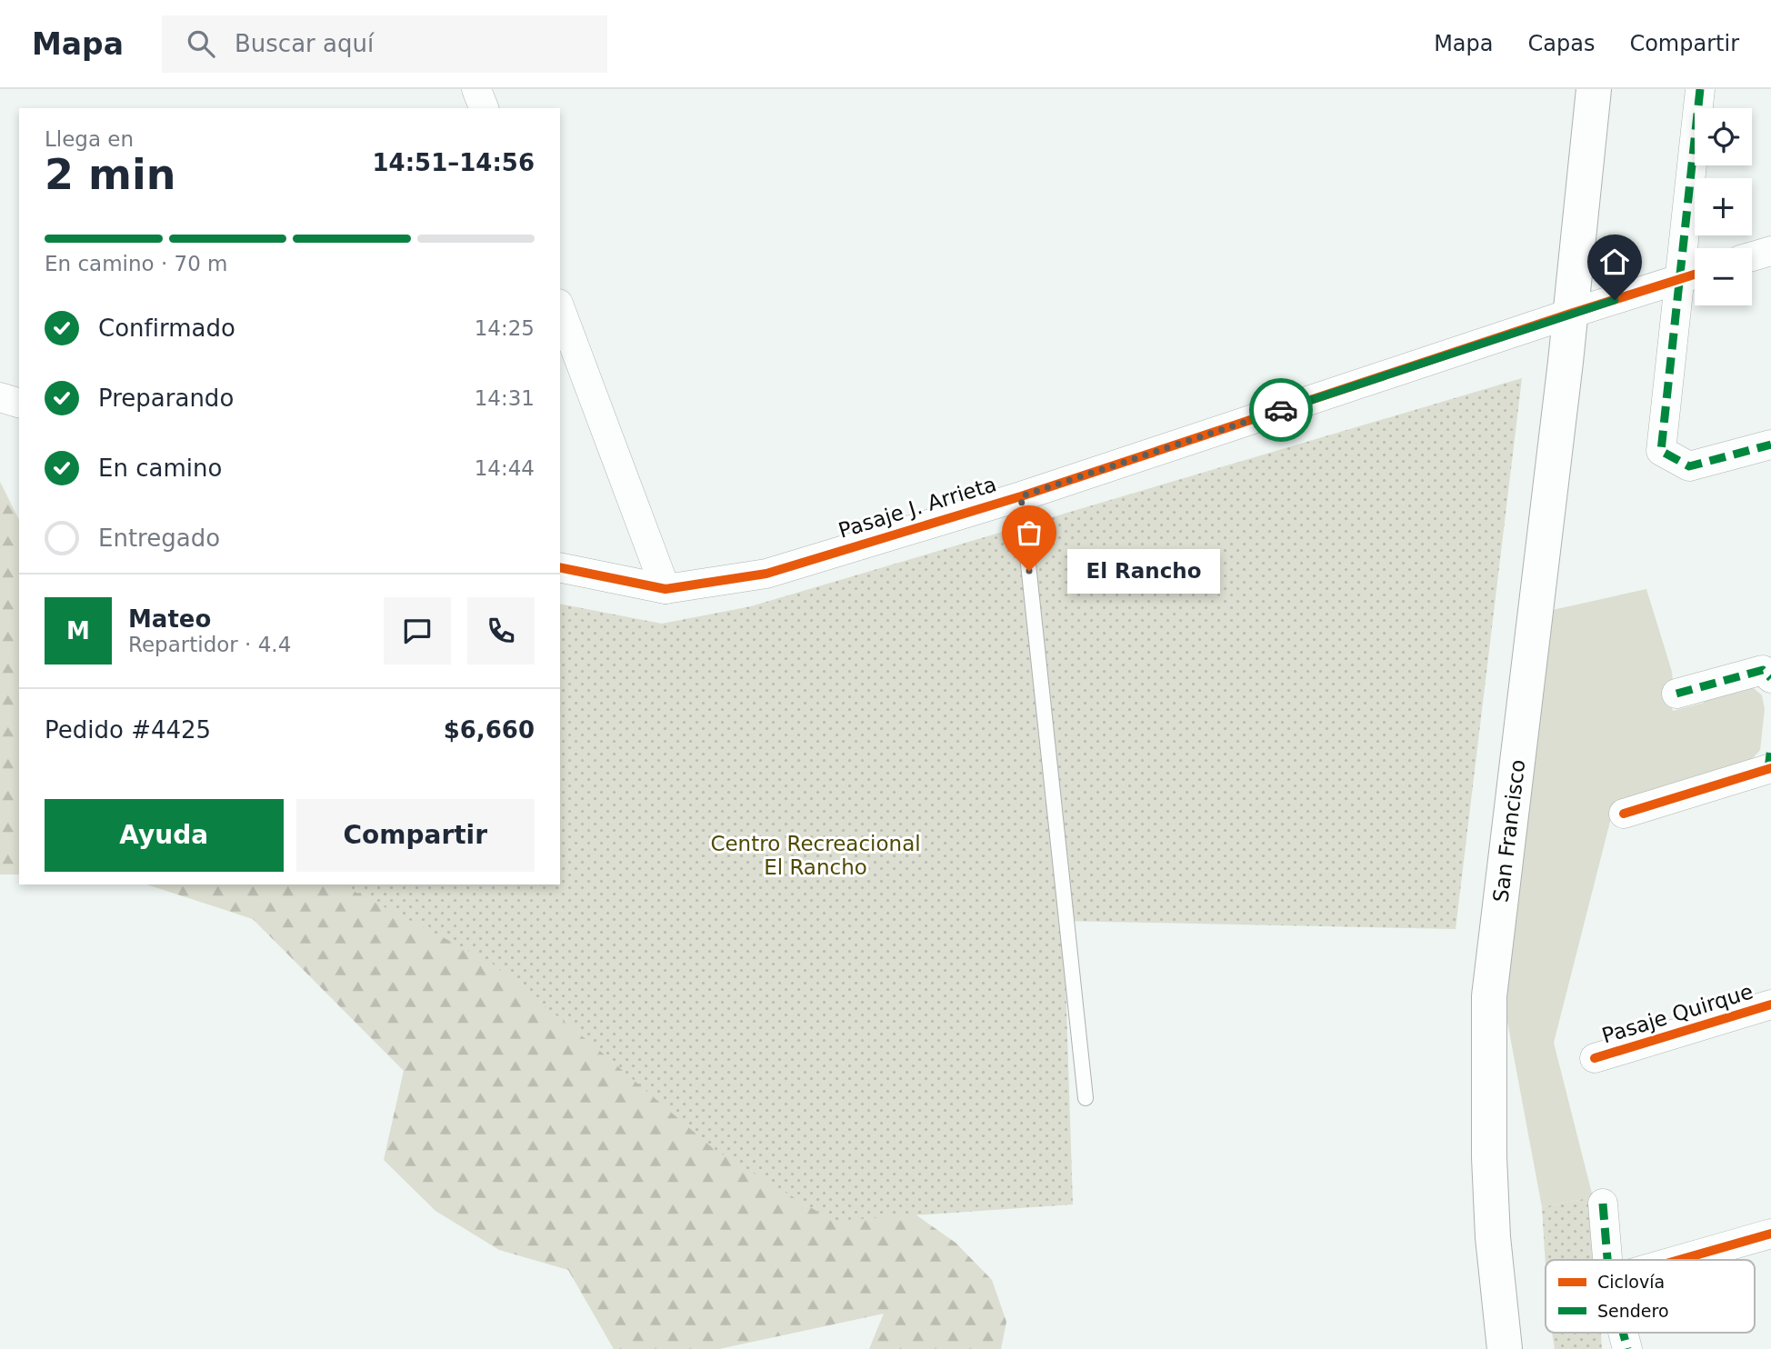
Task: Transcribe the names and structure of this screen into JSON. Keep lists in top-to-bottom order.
{
  "streets": {
    "main road": ["San Francisco"],
    "street": ["Pasaje J. Arrieta", "Pasaje Quirque"]
  },
  "crossings": [
    ["Pasaje J. Arrieta", "San Francisco"]
  ],
  "parks": ["Centro Recreacional El Rancho"],
  "places": ["El Rancho"],
  "legend": ["Ciclovía", "Sendero"],
  "page": {
    "header": "Mapa",
    "search": "Buscar aquí",
    "nav": ["Mapa", "Capas", "Compartir"],
    "map_buttons": ["+", "−"],
    "heading": ["2 min", "Llega en", "14:51–14:56"],
    "panel": [
      "Mateo",
      "Repartidor · 4.4",
      "Pedido #4425",
      "$6,660"
    ],
    "bar": "En camino · 70 m",
    "list": [
      ["Confirmado", "14:25"],
      ["Preparando", "14:31"],
      ["En camino", "14:44"],
      "Entregado"
    ],
    "bubble": "El Rancho",
    "round": "M",
    "buttons": ["Ayuda", "Compartir"]
  }
}
